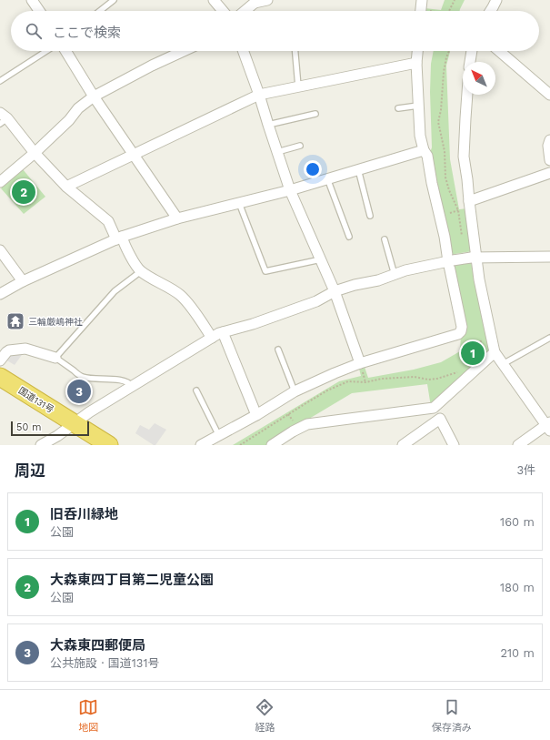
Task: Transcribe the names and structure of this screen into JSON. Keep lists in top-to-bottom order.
{
  "streets": {
    "highway": ["国道131号"]
  },
  "places": {
    "temple": ["三輪厳嶋神社"]
  },
  "scale_bar": "50 m",
  "north": "top left",
  "page": {
    "search": "ここで検索",
    "pins": ["2", "1", "3"],
    "scale": "50 m",
    "heading": ["周辺", "3件"],
    "list": [
      {
        "mark": "1",
        "name": "旧呑川緑地",
        "note": "公園",
        "value": "160 m"
      },
      {
        "mark": "2",
        "name": "大森東四丁目第二児童公園",
        "note": "公園",
        "value": "180 m"
      },
      {
        "mark": "3",
        "name": "大森東四郵便局",
        "note": "公共施設 · 国道131号",
        "value": "210 m"
      }
    ],
    "nav": ["地図", "経路", "保存済み"]
  }
}
